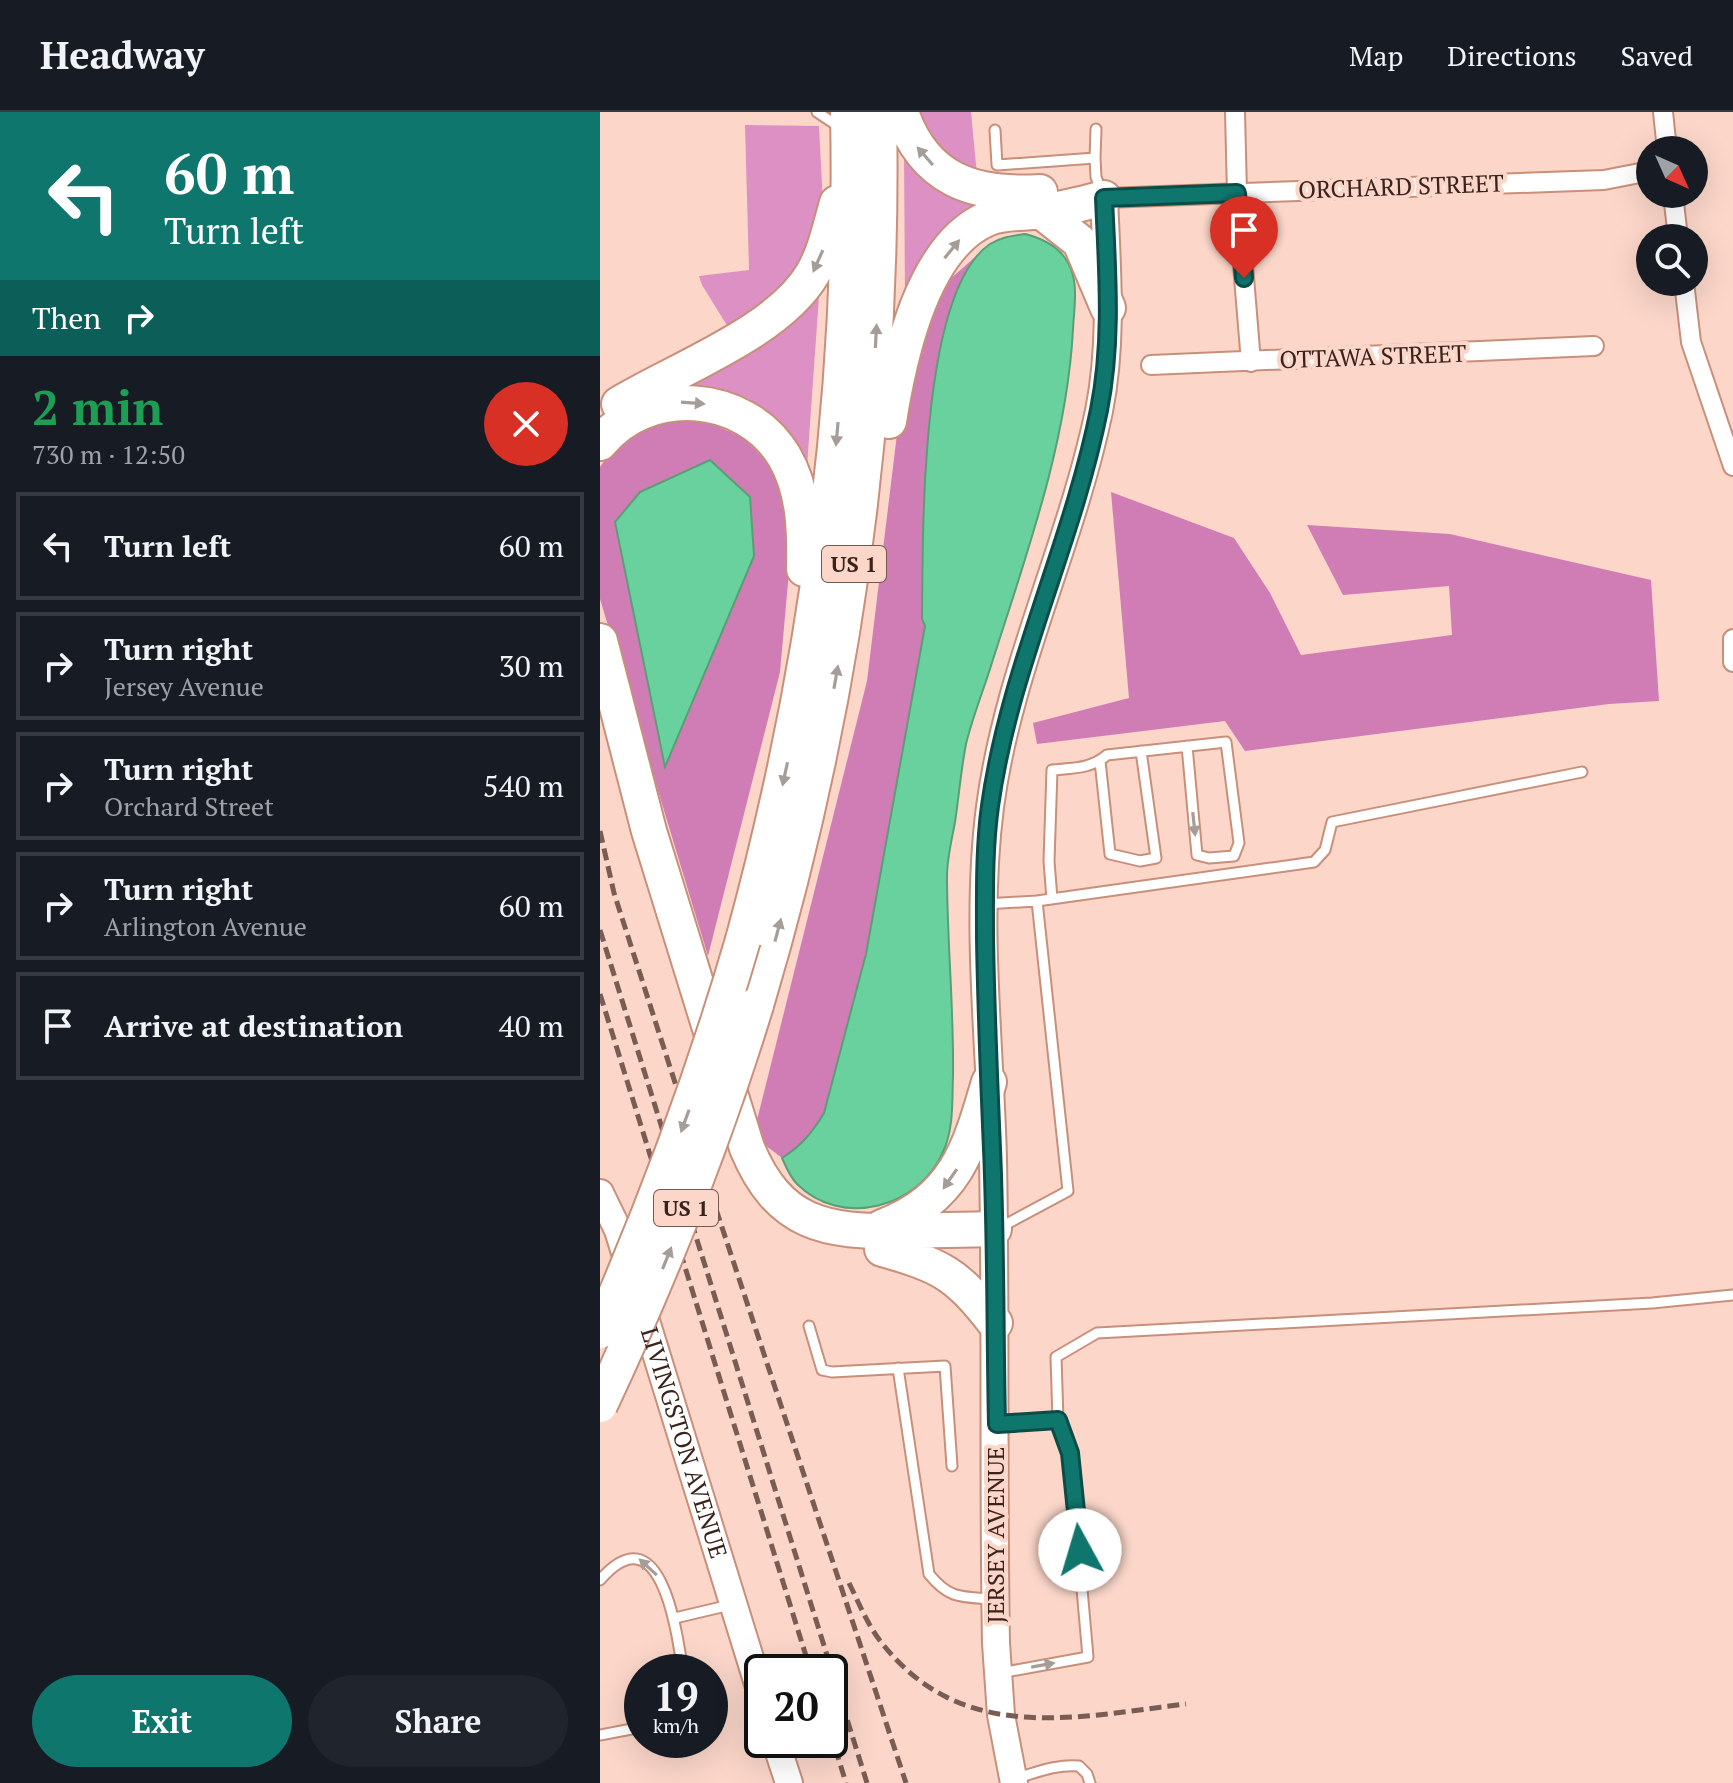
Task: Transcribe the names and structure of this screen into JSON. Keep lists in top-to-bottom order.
{
  "streets": {
    "highway": ["US 1"],
    "main road": ["LIVINGSTON AVENUE", "JERSEY AVENUE"],
    "street": ["ORCHARD STREET", "OTTAWA STREET"]
  },
  "crossings": [
    ["ORCHARD STREET", "JERSEY AVENUE"]
  ],
  "north": "bottom right",
  "page": {
    "header": "Headway",
    "nav": ["Map", "Directions", "Saved"],
    "turn": ["60 m", "Turn left"],
    "then": "Then",
    "heading": ["2 min", "730 m · 12:50"],
    "list": [
      {
        "name": "Turn left",
        "value": "60 m"
      },
      {
        "name": "Turn right",
        "note": "Jersey Avenue",
        "value": "30 m"
      },
      {
        "name": "Turn right",
        "note": "Orchard Street",
        "value": "540 m"
      },
      {
        "name": "Turn right",
        "note": "Arlington Avenue",
        "value": "60 m"
      },
      {
        "name": "Arrive at destination",
        "value": "40 m"
      }
    ],
    "speed": "19 km/h",
    "limit": "20",
    "buttons": ["Exit", "Share"]
  }
}
